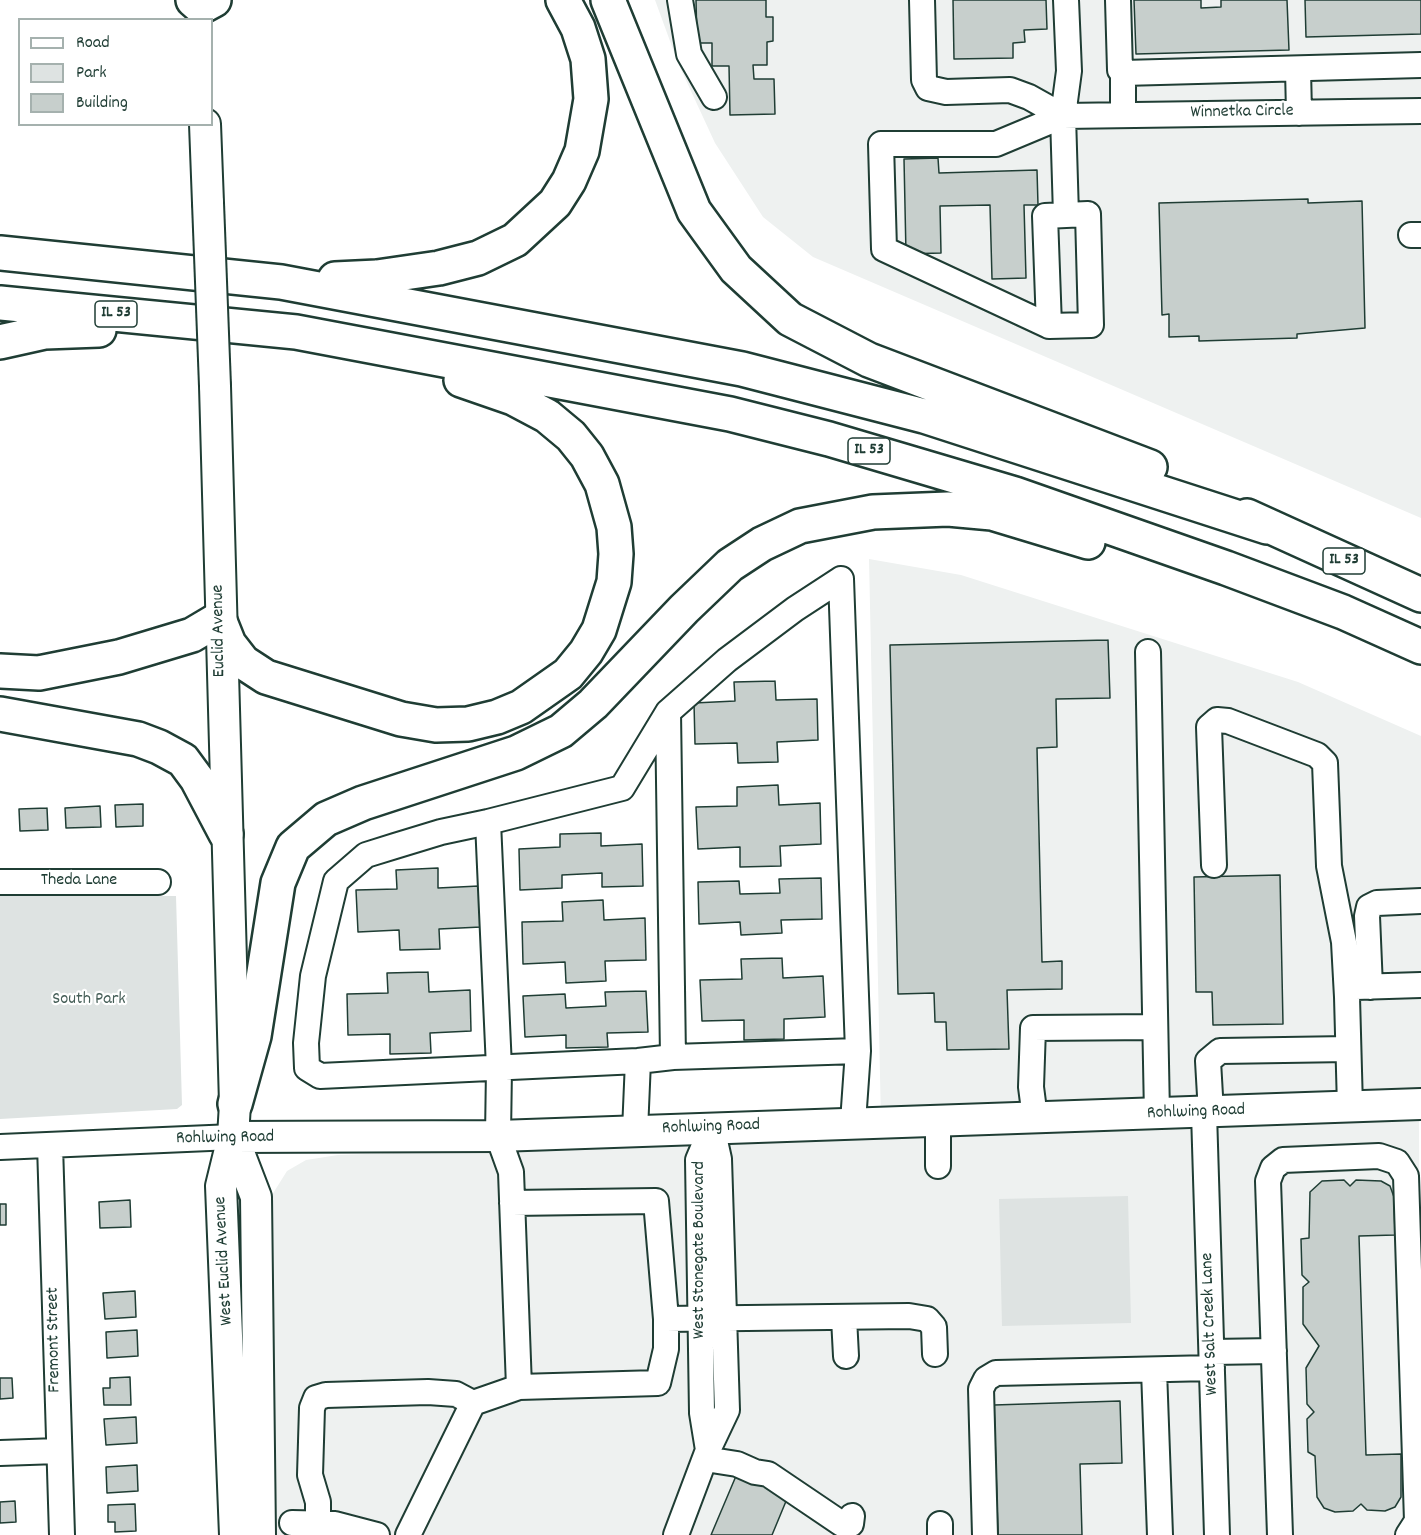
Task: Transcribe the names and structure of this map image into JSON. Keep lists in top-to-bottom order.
{
  "streets": {
    "highway": ["IL 53"],
    "main road": ["Euclid Avenue", "Rohlwing Road", "West Euclid Avenue"],
    "street": [
      "Winnetka Circle",
      "Theda Lane",
      "West Stonegate Boulevard",
      "West Salt Creek Lane",
      "Fremont Street"
    ]
  },
  "crossings": [
    ["Euclid Avenue", "Rohlwing Road"],
    ["Euclid Avenue", "West Euclid Avenue"],
    ["Rohlwing Road", "West Stonegate Boulevard"],
    ["Rohlwing Road", "West Euclid Avenue"],
    ["Rohlwing Road", "West Salt Creek Lane"],
    ["Rohlwing Road", "Fremont Street"]
  ],
  "parks": ["South Park"],
  "legend": ["Road", "Park", "Building"]
}
